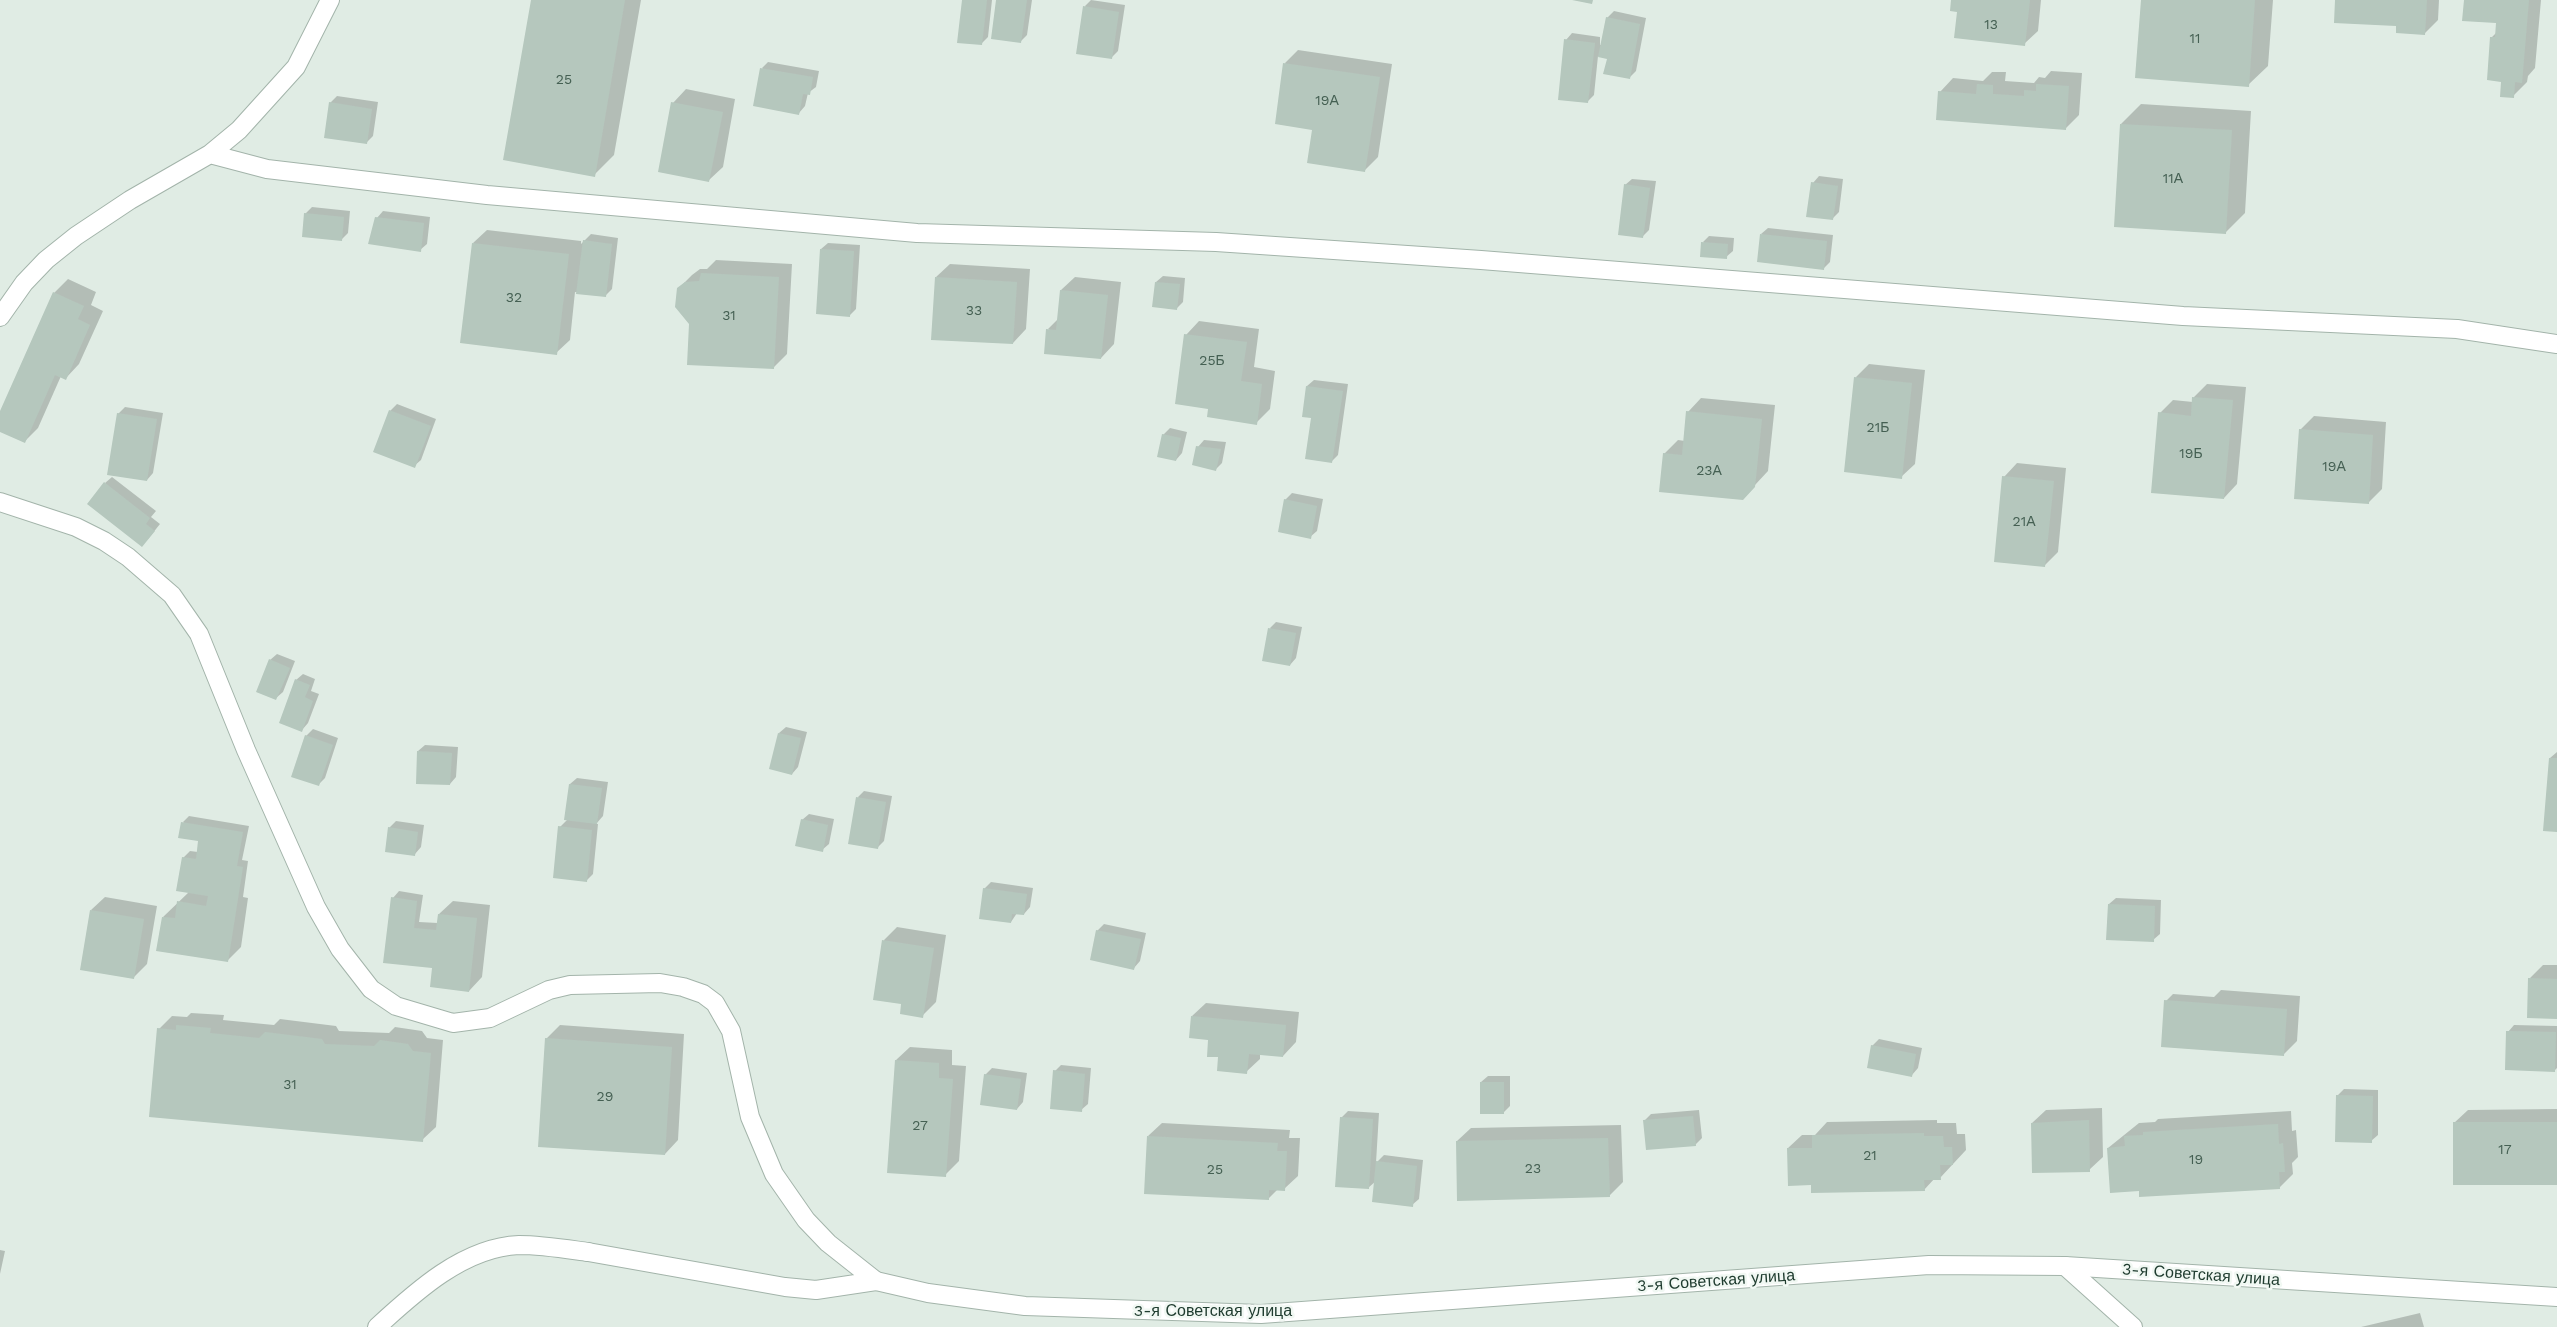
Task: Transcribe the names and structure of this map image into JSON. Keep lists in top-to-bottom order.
{
  "streets": {
    "street": ["3-я Советская улица"]
  },
  "house_numbers": [
    "13",
    "11",
    "25",
    "19А",
    "11А",
    "32",
    "33",
    "31",
    "25Б",
    "21Б",
    "19Б",
    "19А",
    "23А",
    "21А",
    "31",
    "29",
    "27",
    "17",
    "21",
    "19",
    "23",
    "25"
  ]
}
